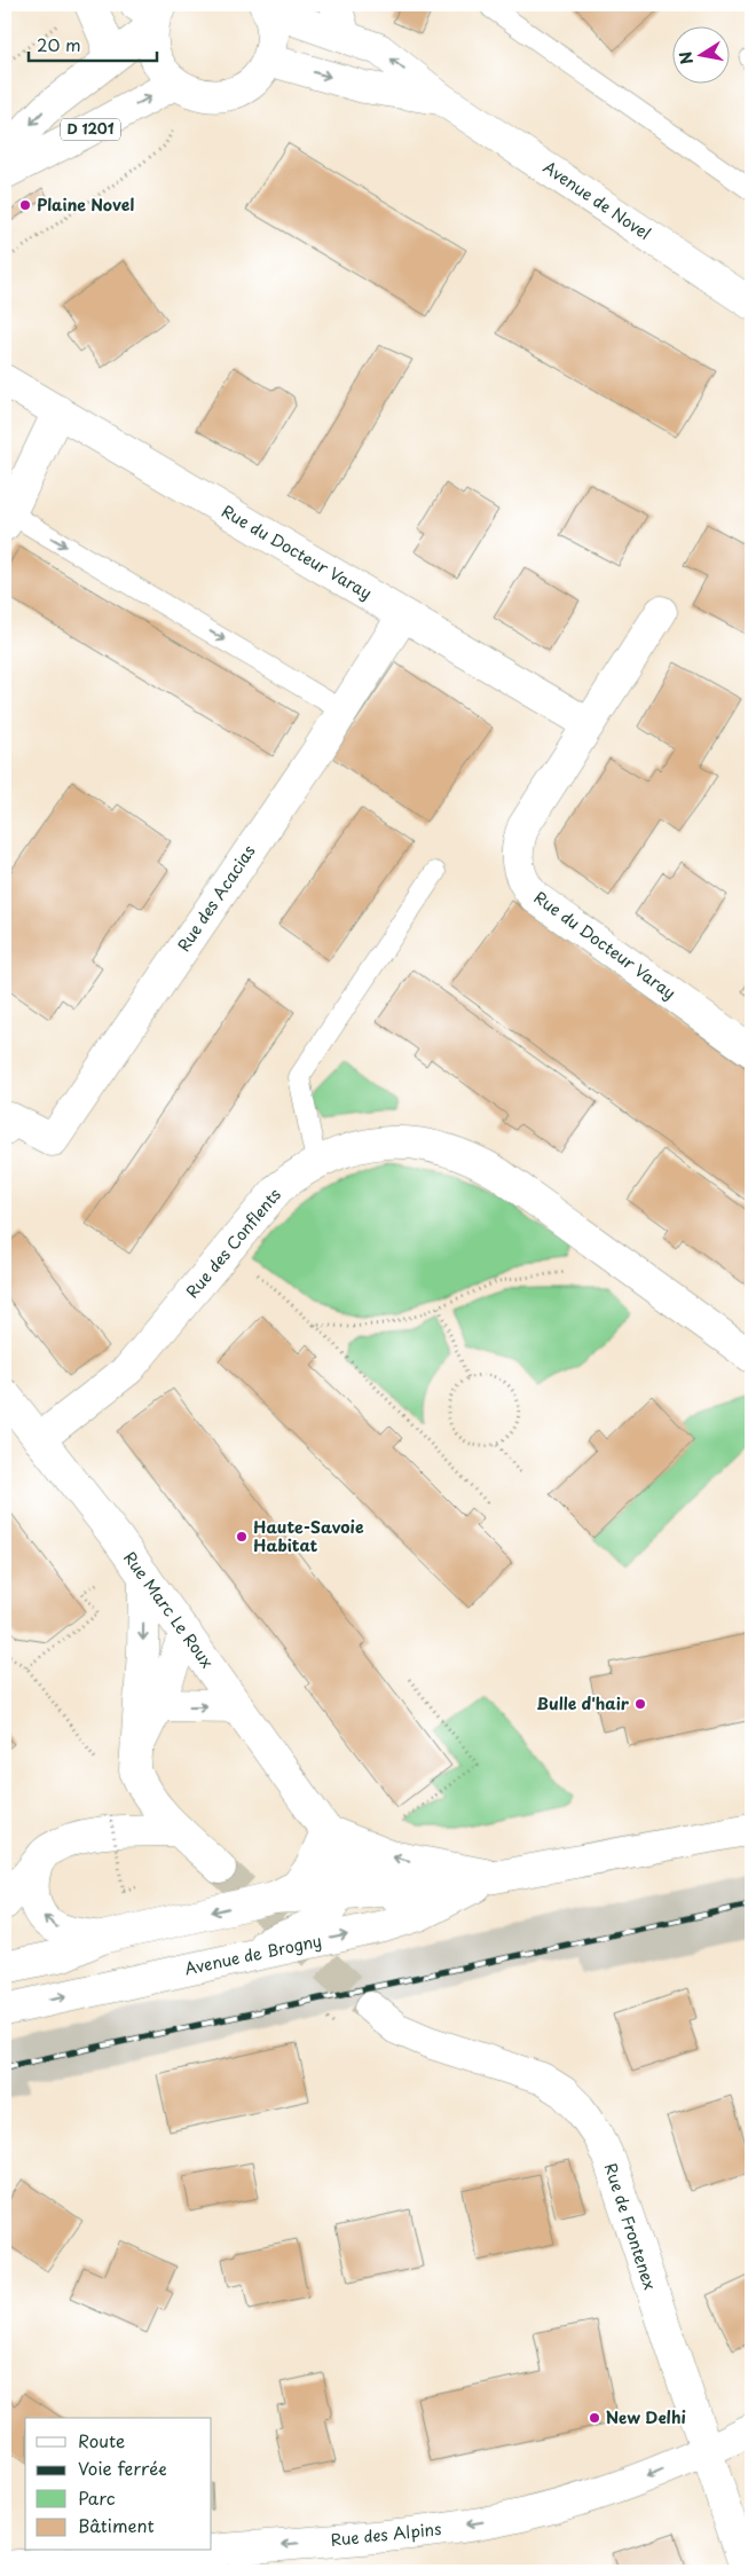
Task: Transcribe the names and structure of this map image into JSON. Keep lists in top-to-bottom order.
{
  "streets": {
    "street": [
      "D 1201",
      "Avenue de Novel",
      "Rue du Docteur Varay",
      "Rue des Acacias",
      "Rue des Conflents",
      "Rue Marc Le Roux",
      "Avenue de Brogny",
      "Rue de Frontenex",
      "Rue des Alpins"
    ]
  },
  "crossings": [
    ["Rue du Docteur Varay", "Rue des Acacias"],
    ["Rue des Conflents", "Rue Marc Le Roux"],
    ["Rue Marc Le Roux", "Avenue de Brogny"],
    ["Rue de Frontenex", "Rue des Alpins"]
  ],
  "one_way": ["Rue des Alpins"],
  "places": [
    "Plaine Novel",
    "Haute-Savoie Habitat",
    "Bulle d'hair",
    "New Delhi"
  ],
  "legend": [
    "Route",
    "Voie ferrée",
    "Parc",
    "Bâtiment"
  ],
  "scale_bar": "20 m",
  "north": "left"
}
